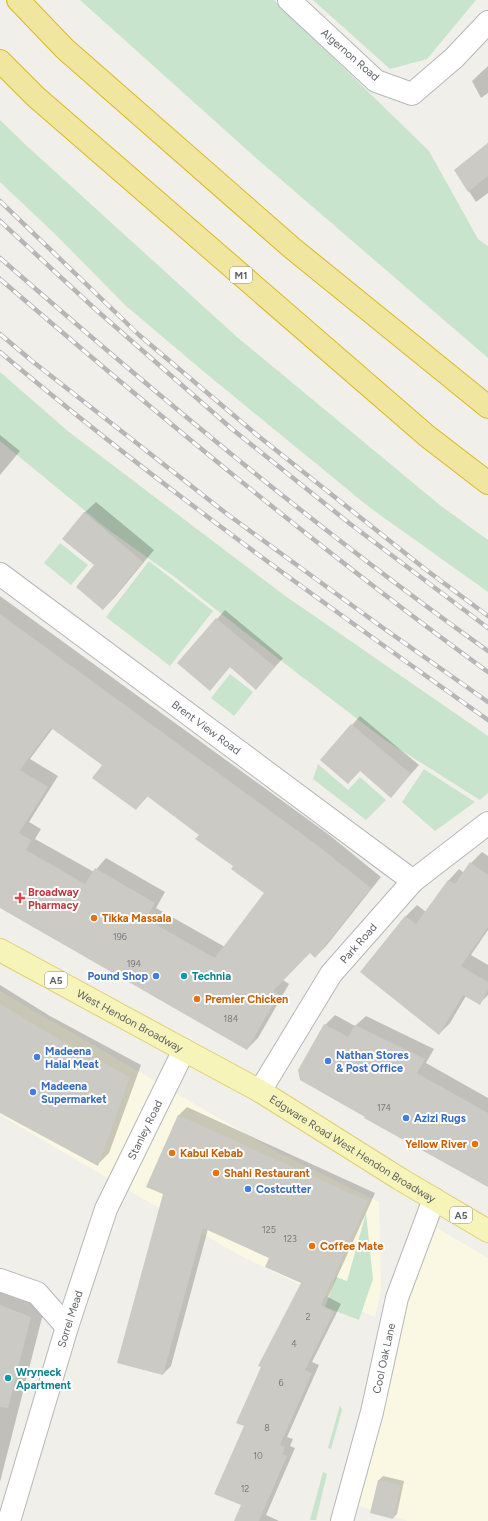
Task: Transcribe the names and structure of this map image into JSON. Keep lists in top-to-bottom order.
{
  "streets": {
    "highway": ["M1"],
    "main road": ["A5", "West Hendon Broadway", "Edgware Road West Hendon Broadway"],
    "street": [
      "Algernon Road",
      "Brent View Road",
      "Park Road",
      "Stanley Road",
      "Sorrel Mead",
      "Cool Oak Lane"
    ]
  },
  "crossings": [
    ["Brent View Road", "Park Road"],
    ["Park Road", "West Hendon Broadway"],
    ["Park Road", "Edgware Road West Hendon Broadway"],
    ["West Hendon Broadway", "Stanley Road"],
    ["West Hendon Broadway", "Edgware Road West Hendon Broadway"],
    ["Stanley Road", "Sorrel Mead"],
    ["Edgware Road West Hendon Broadway", "Cool Oak Lane"]
  ],
  "places": {
    "health": ["Broadway Pharmacy"],
    "other": [
      "Tikka Massala",
      "Pound Shop",
      "Technia",
      "Premier Chicken",
      "Madeena Halal Meat",
      "Nathan Stores & Post Office",
      "Madeena Supermarket",
      "Azizi Rugs",
      "Yellow River",
      "Kabul Kebab",
      "Shahi Restaurant",
      "Costcutter",
      "Coffee Mate",
      "Wryneck Apartment"
    ]
  },
  "house_numbers": [
    "196",
    "194",
    "184",
    "174",
    "125",
    "123",
    "2",
    "4",
    "6",
    "8",
    "10",
    "12"
  ]
}
